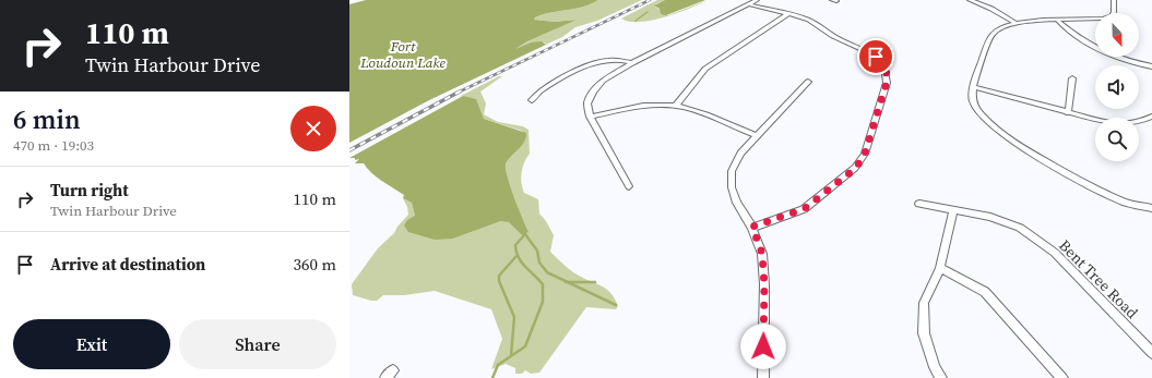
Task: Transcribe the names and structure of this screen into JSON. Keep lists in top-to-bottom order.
{
  "streets": {
    "street": ["Bent Tree Road"]
  },
  "water": ["Fort Loudoun Lake"],
  "north": "bottom",
  "page": {
    "turn": ["110 m", "Twin Harbour Drive"],
    "heading": ["6 min", "470 m · 19:03"],
    "list": [
      {
        "name": "Turn right",
        "note": "Twin Harbour Drive",
        "value": "110 m"
      },
      {
        "name": "Arrive at destination",
        "value": "360 m"
      }
    ],
    "buttons": ["Exit", "Share"]
  }
}
